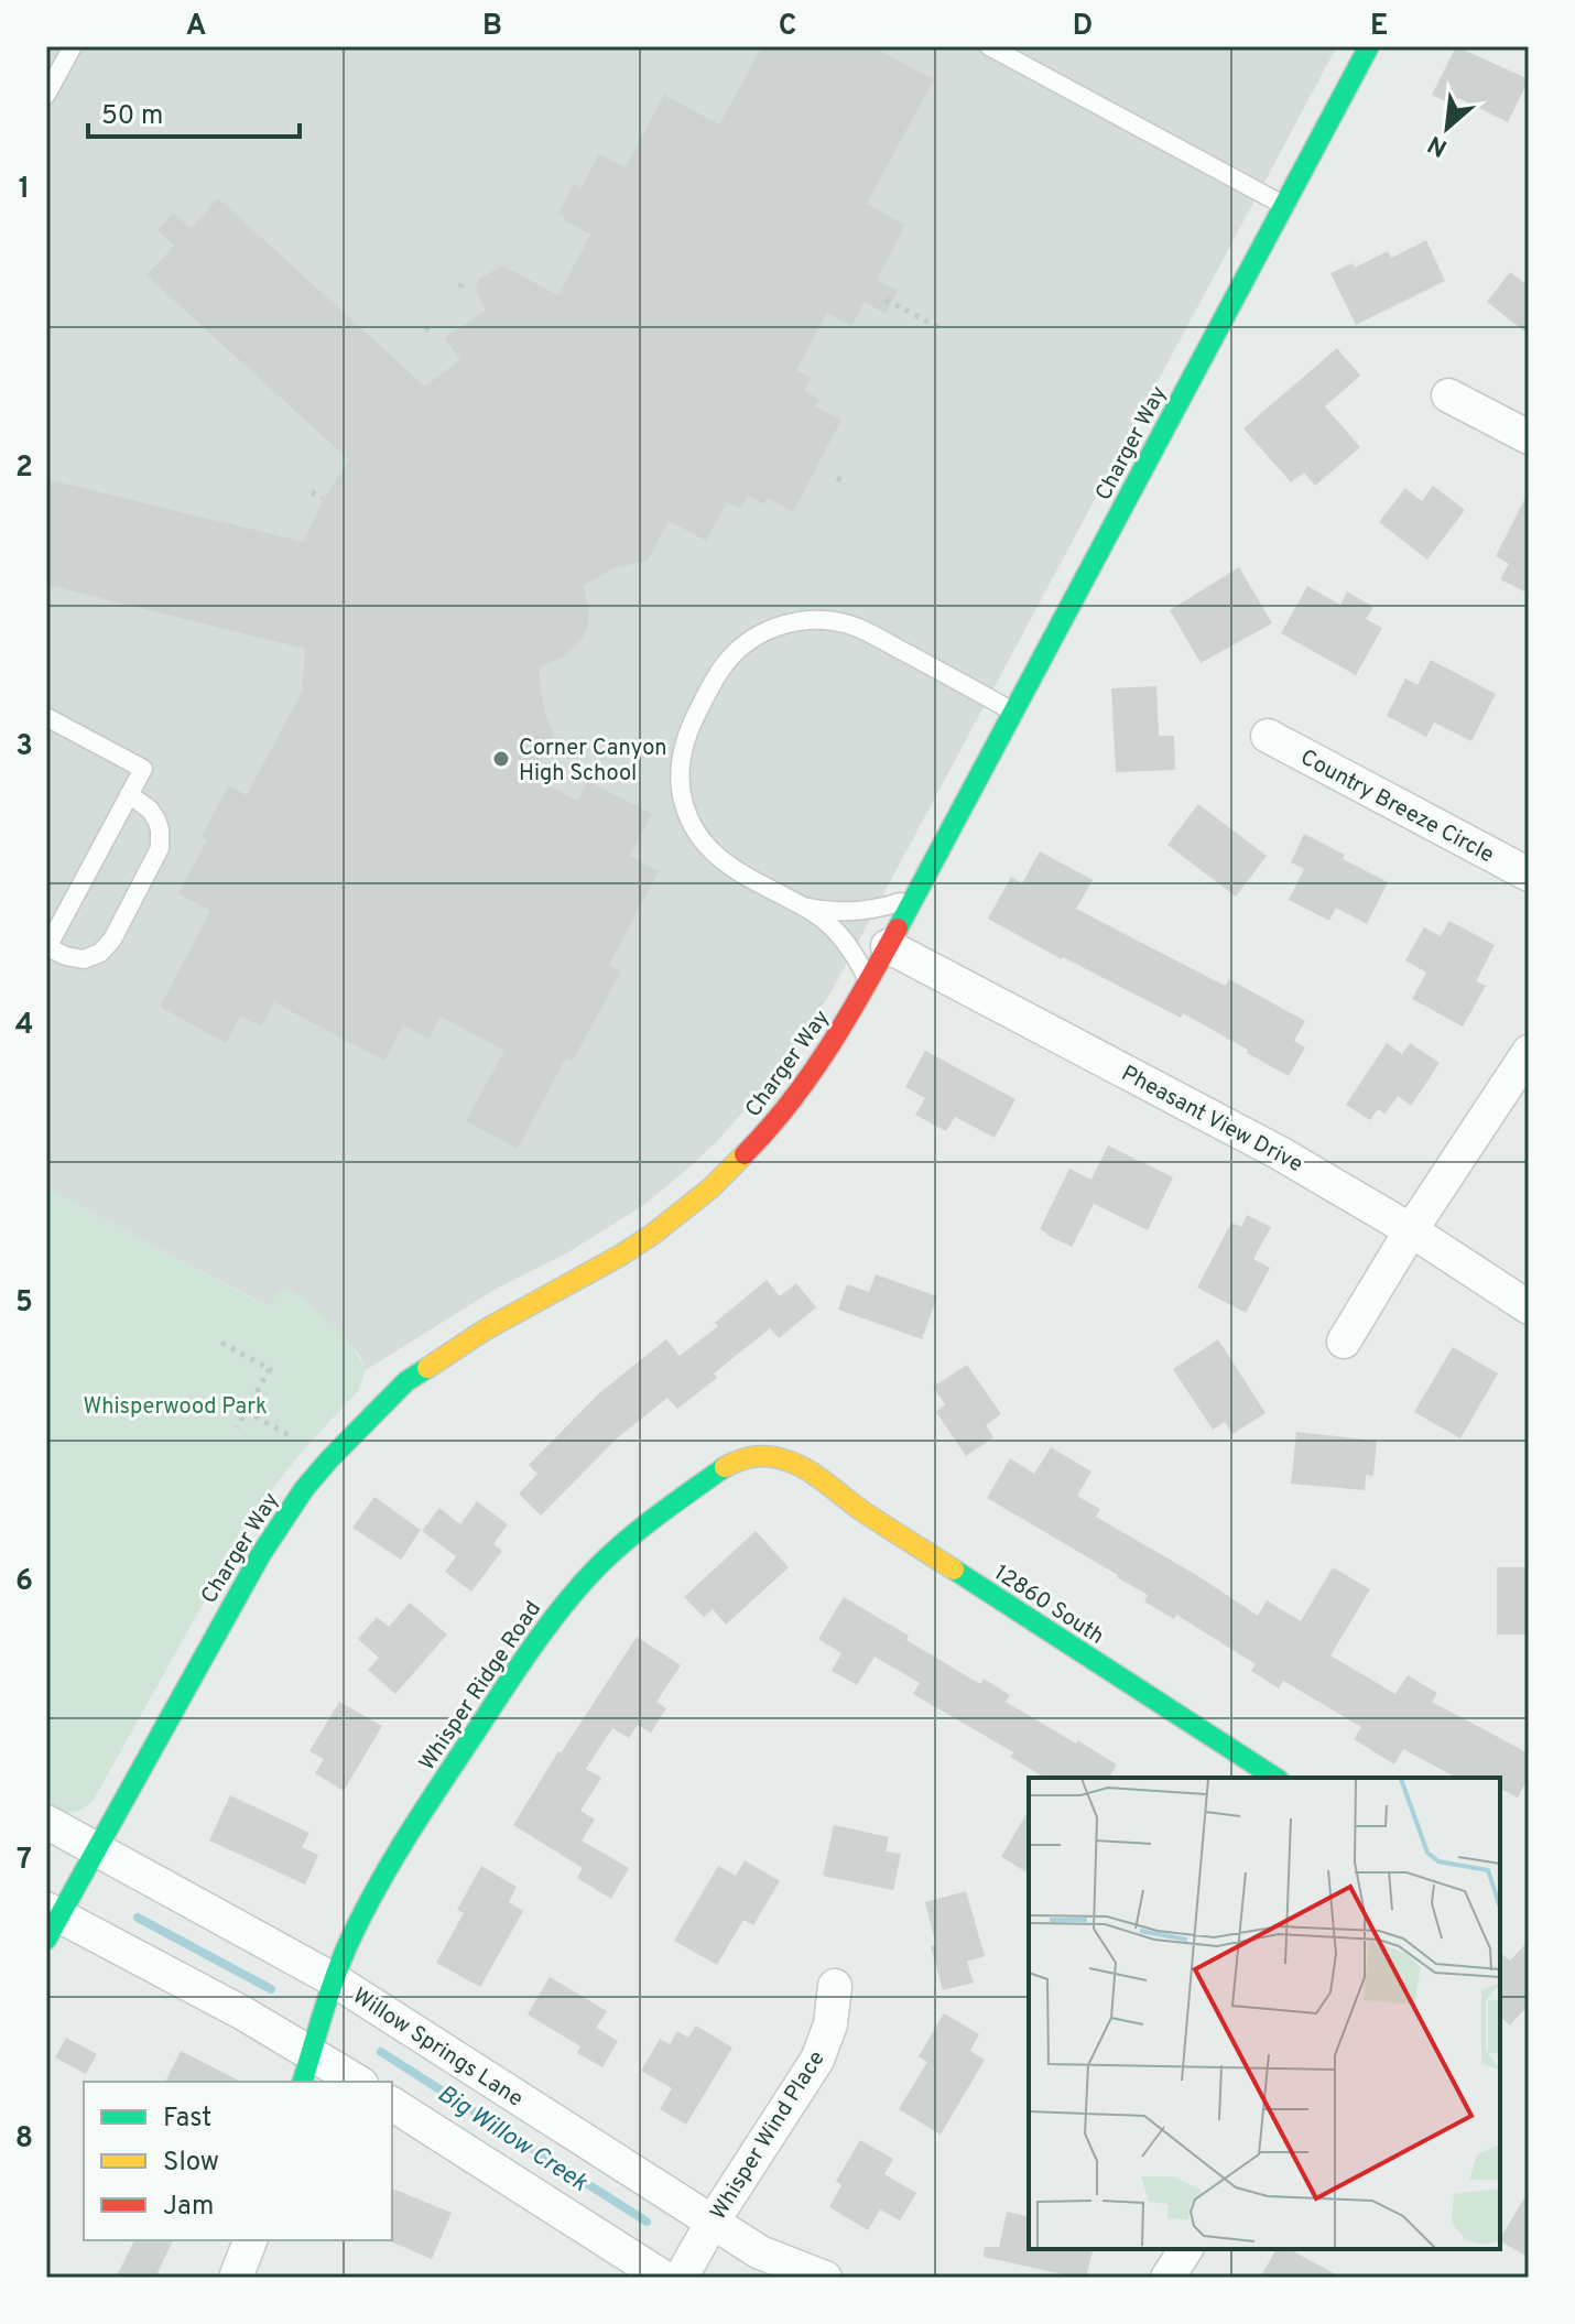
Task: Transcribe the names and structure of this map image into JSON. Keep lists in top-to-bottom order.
{
  "streets": {
    "street": [
      "Charger Way",
      "Country Breeze Circle",
      "Pheasant View Drive",
      "12860 South",
      "Whisper Ridge Road",
      "Willow Springs Lane",
      "Whisper Wind Place"
    ]
  },
  "crossings": [
    ["Charger Way", "Pheasant View Drive"],
    ["Charger Way", "Willow Springs Lane"],
    ["12860 South", "Whisper Ridge Road"],
    ["Whisper Ridge Road", "Willow Springs Lane"],
    ["Willow Springs Lane", "Whisper Wind Place"]
  ],
  "water": ["Big Willow Creek"],
  "parks": ["Whisperwood Park"],
  "places": ["Corner Canyon High School"],
  "legend": ["Fast", "Slow", "Jam"],
  "scale_bar": "50 m",
  "north": "bottom left",
  "grid": {
    "columns": [
      "A",
      "B",
      "C",
      "D",
      "E"
    ],
    "rows": [
      "1",
      "2",
      "3",
      "4",
      "5",
      "6",
      "7",
      "8"
    ]
  }
}
